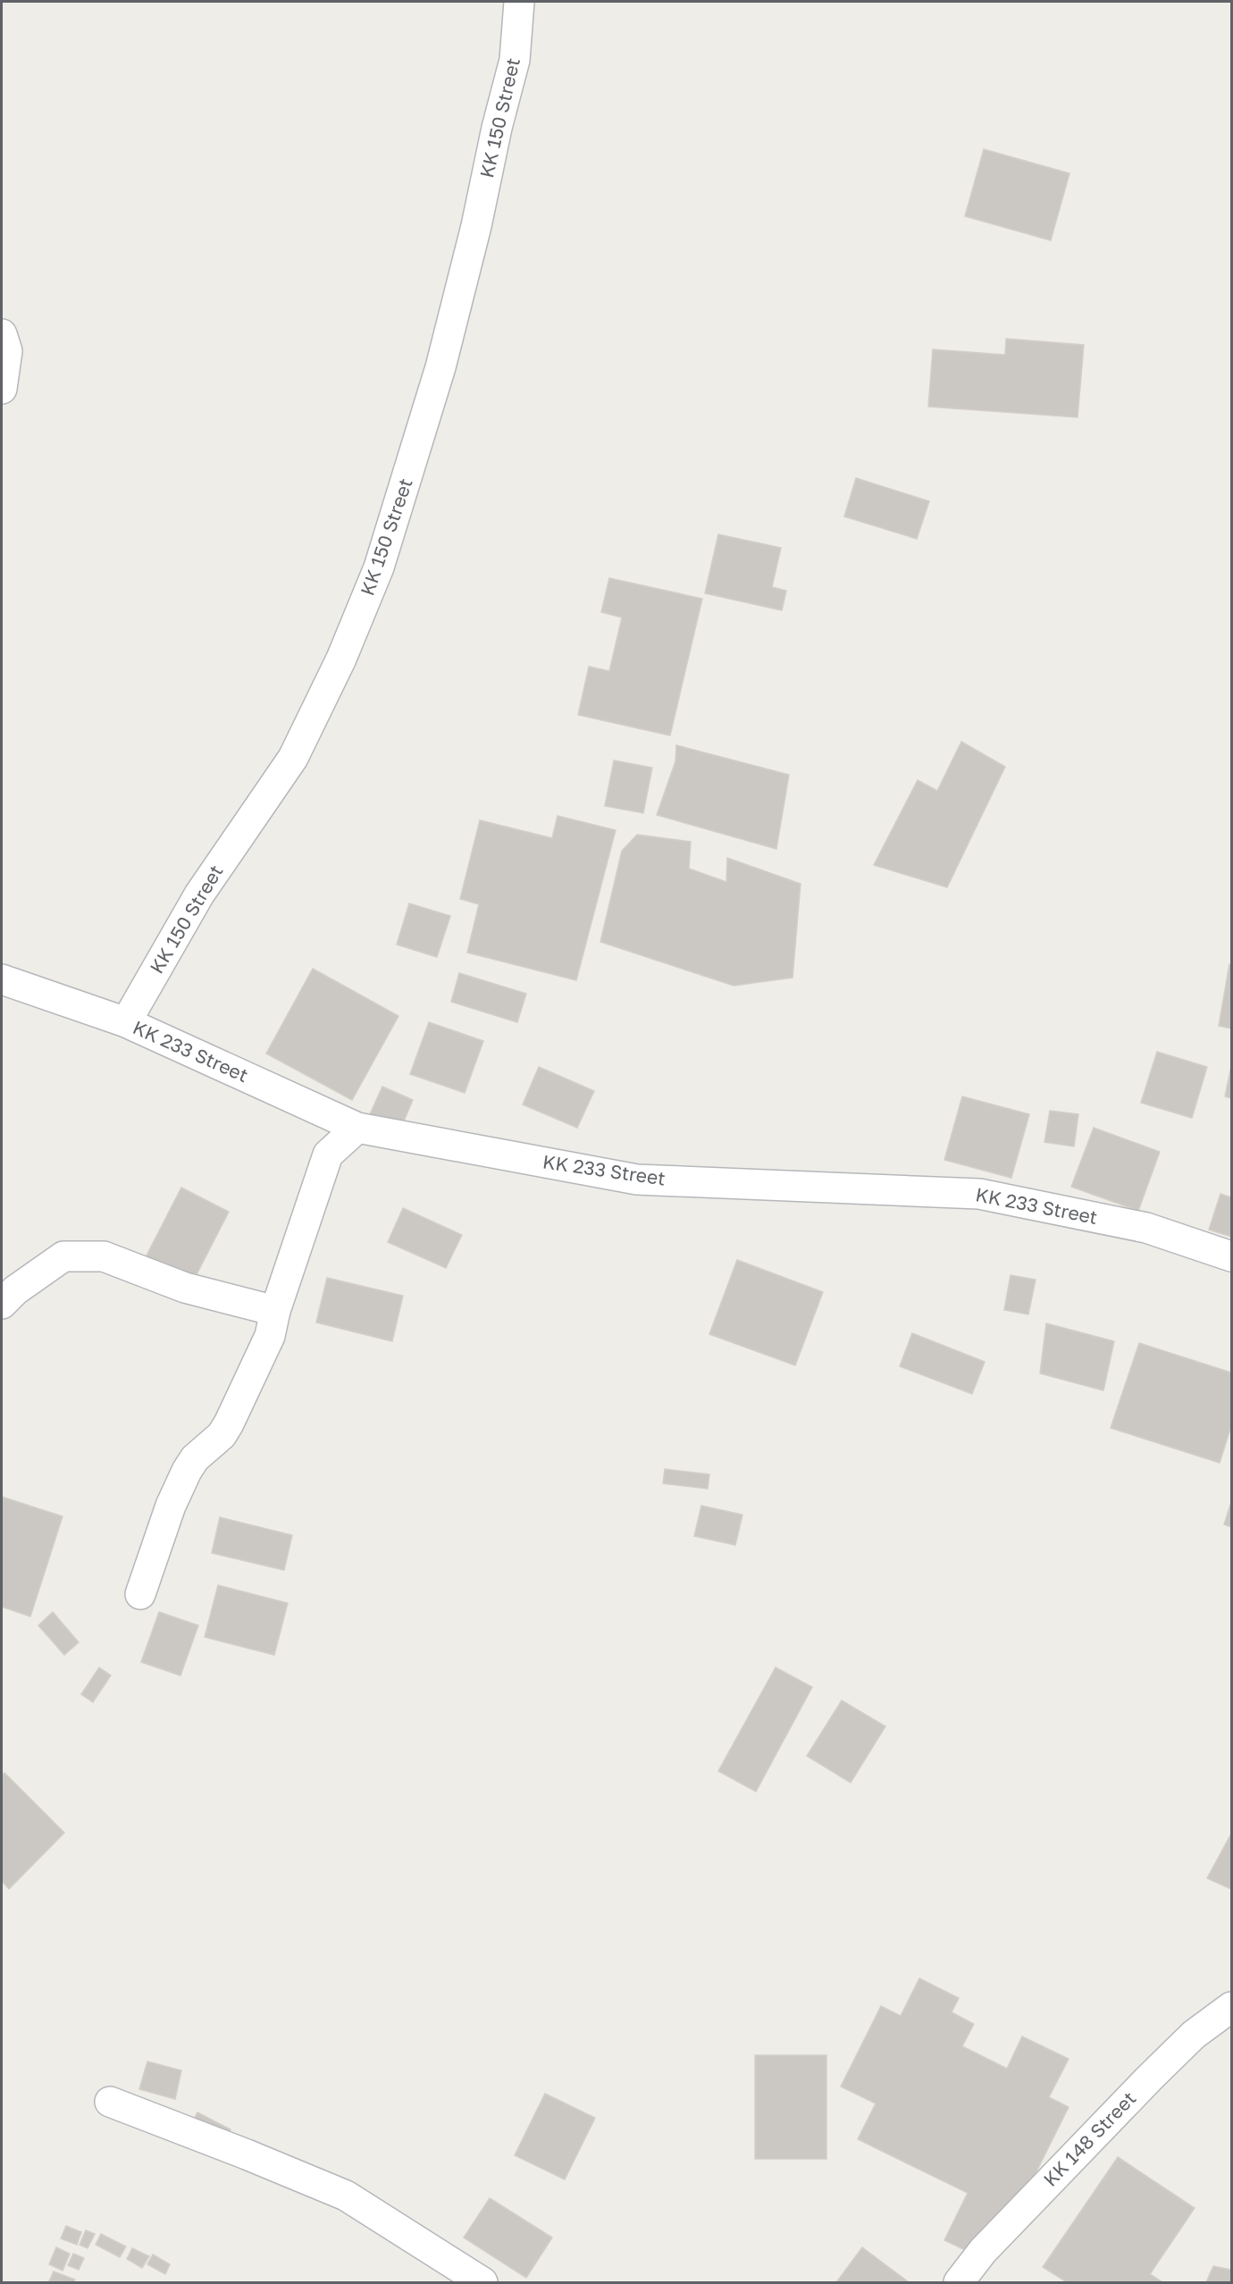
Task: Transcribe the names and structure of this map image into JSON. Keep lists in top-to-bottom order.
{
  "streets": {
    "street": ["KK 150 Street", "KK 233 Street", "KK 148 Street"]
  },
  "crossings": [
    ["KK 150 Street", "KK 233 Street"]
  ]
}
